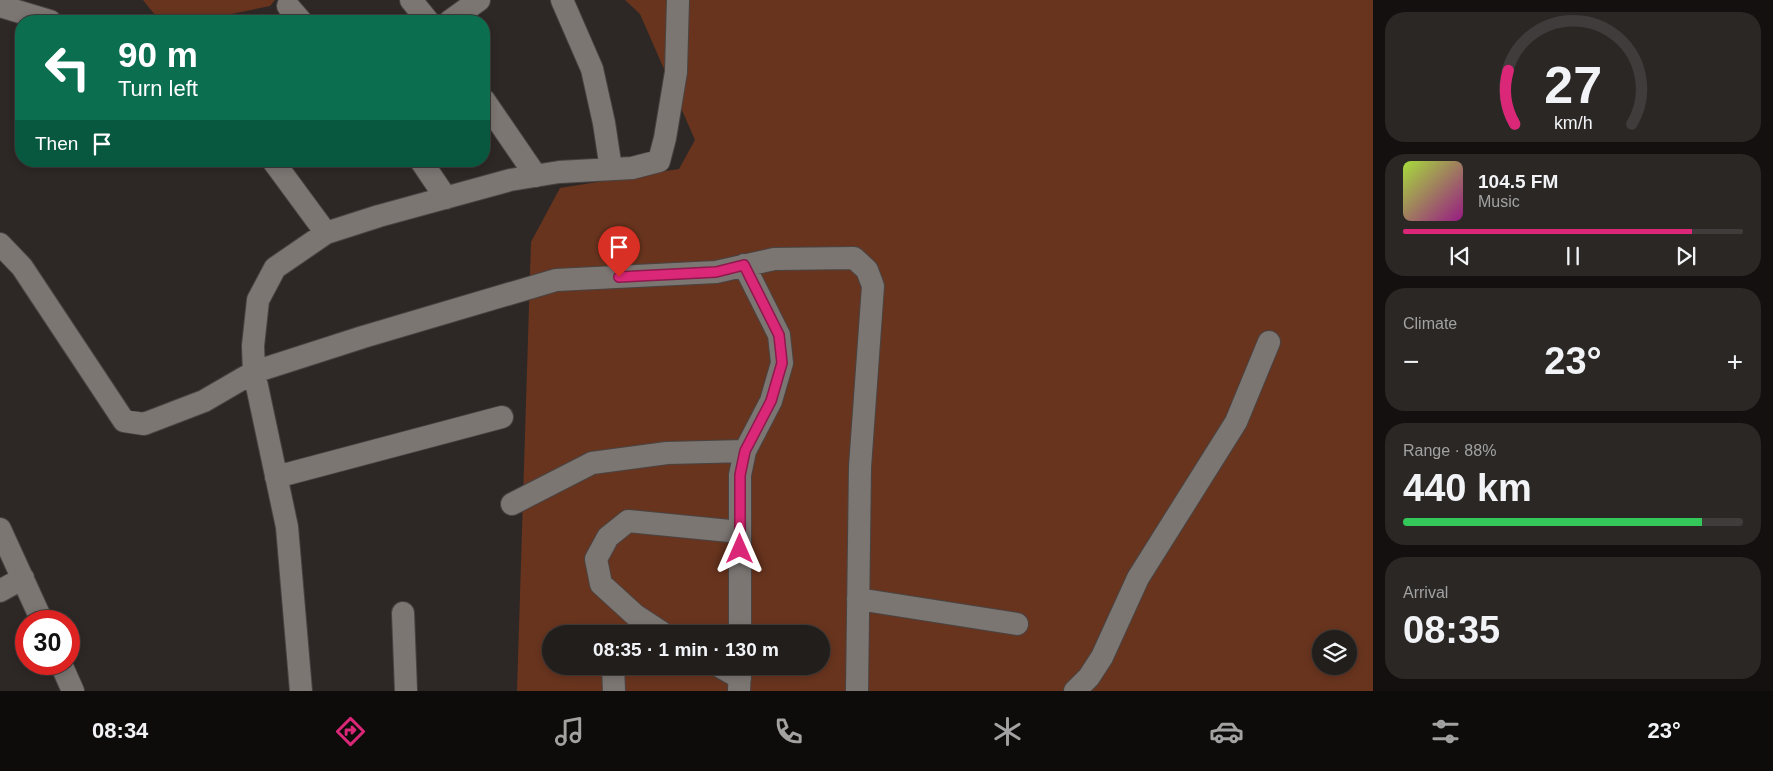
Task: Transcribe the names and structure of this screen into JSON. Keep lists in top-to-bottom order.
{
  "page": {
    "turn": ["90 m", "Turn left"],
    "then": "Then",
    "song": ["104.5 FM", "Music"],
    "tile": [
      "Climate",
      ["Range · 88%", "440 km"],
      ["Arrival", "08:35"]
    ],
    "heat": ["−", "23°", "+"],
    "limit": "30",
    "trip": "08:35 · 1 min · 130 m",
    "tabs": ["08:34", "23°"],
    "gauge": ["27", "km/h"]
  }
}
